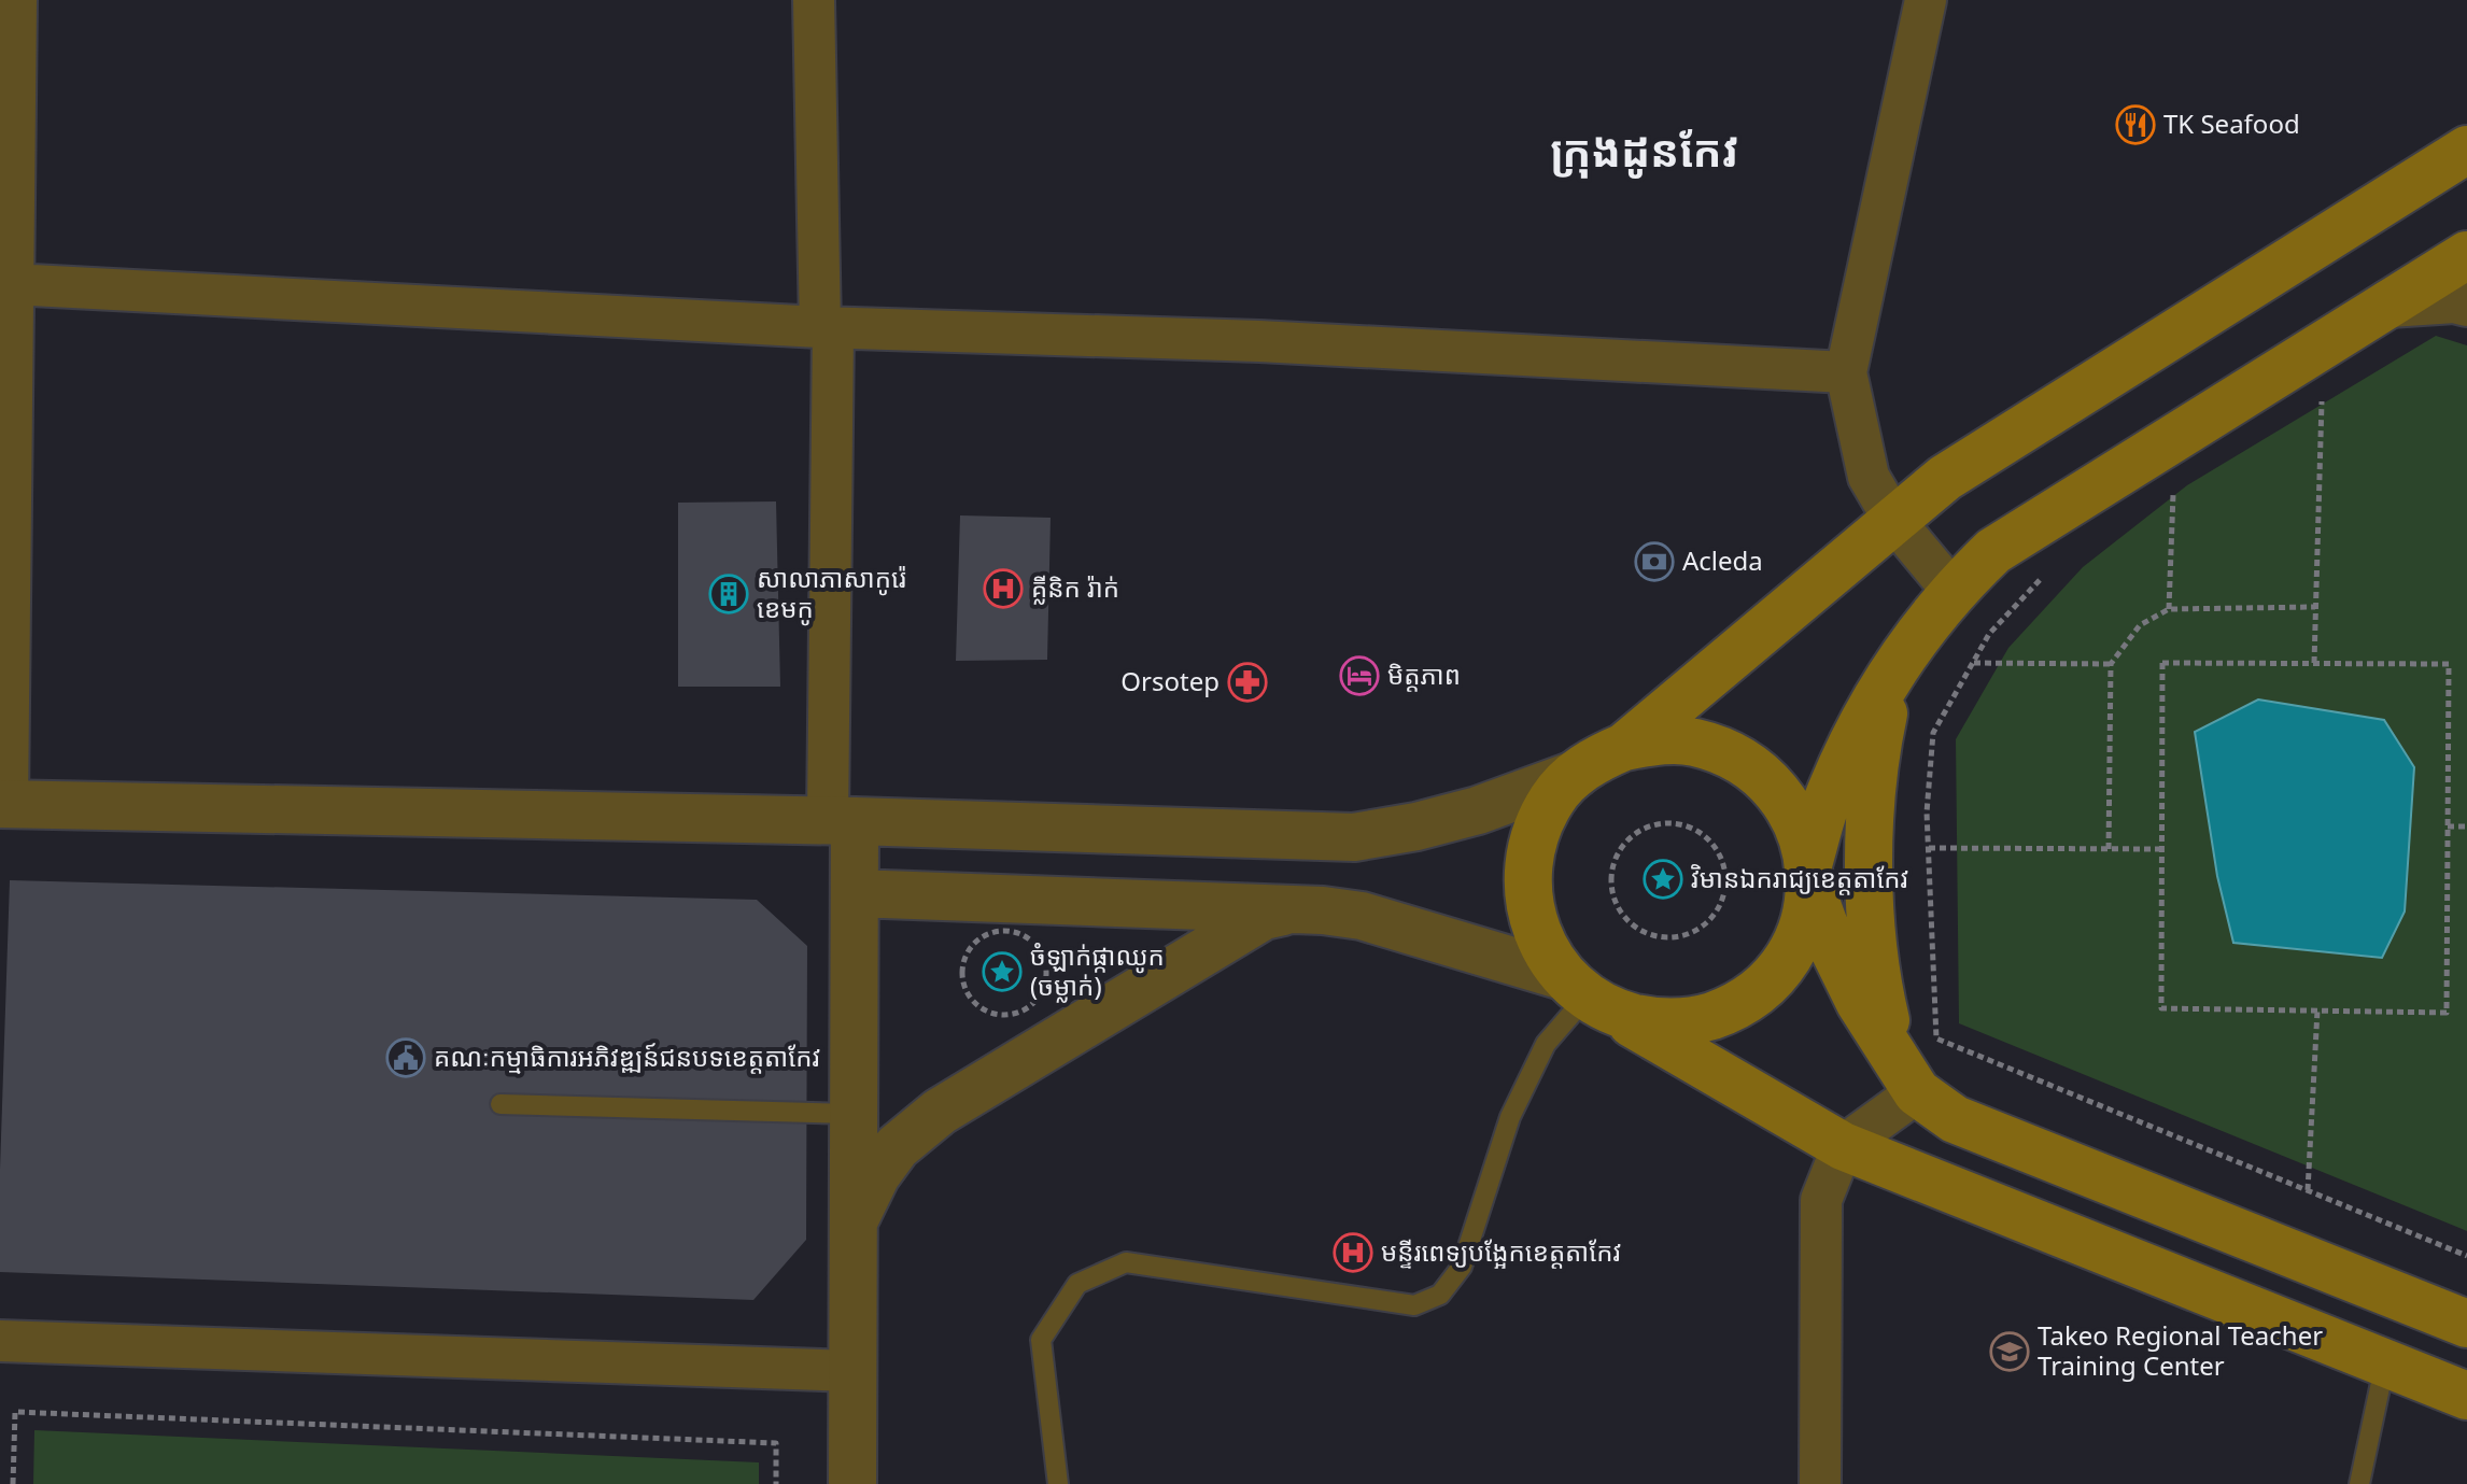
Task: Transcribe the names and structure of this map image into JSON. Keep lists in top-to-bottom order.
{
  "districts": ["ក្រុងដូនកែវ"],
  "places": {
    "restaurant": ["TK Seafood"],
    "bank": ["Acleda"],
    "hospital": ["គ្លីនិក រ៉ាក់", "មន្ទីរពេទ្យបង្អែកខេត្តតាកែវ"],
    "building": ["សាលាភាសាកូរ៉េ ខេមកូ"],
    "hotel": ["មិត្តភាព"],
    "pharmacy": ["Orsotep"],
    "place": ["វិមានឯករាជ្យខេត្តតាកែវ", "ចំឡាក់ផ្កាឈូក (ចម្លាក់)"],
    "public building": ["គណៈកម្មាធិការអភិវឌ្ឍន៍ជនបទខេត្តតាកែវ"],
    "school or university": ["Takeo Regional Teacher Training Center"]
  }
}
